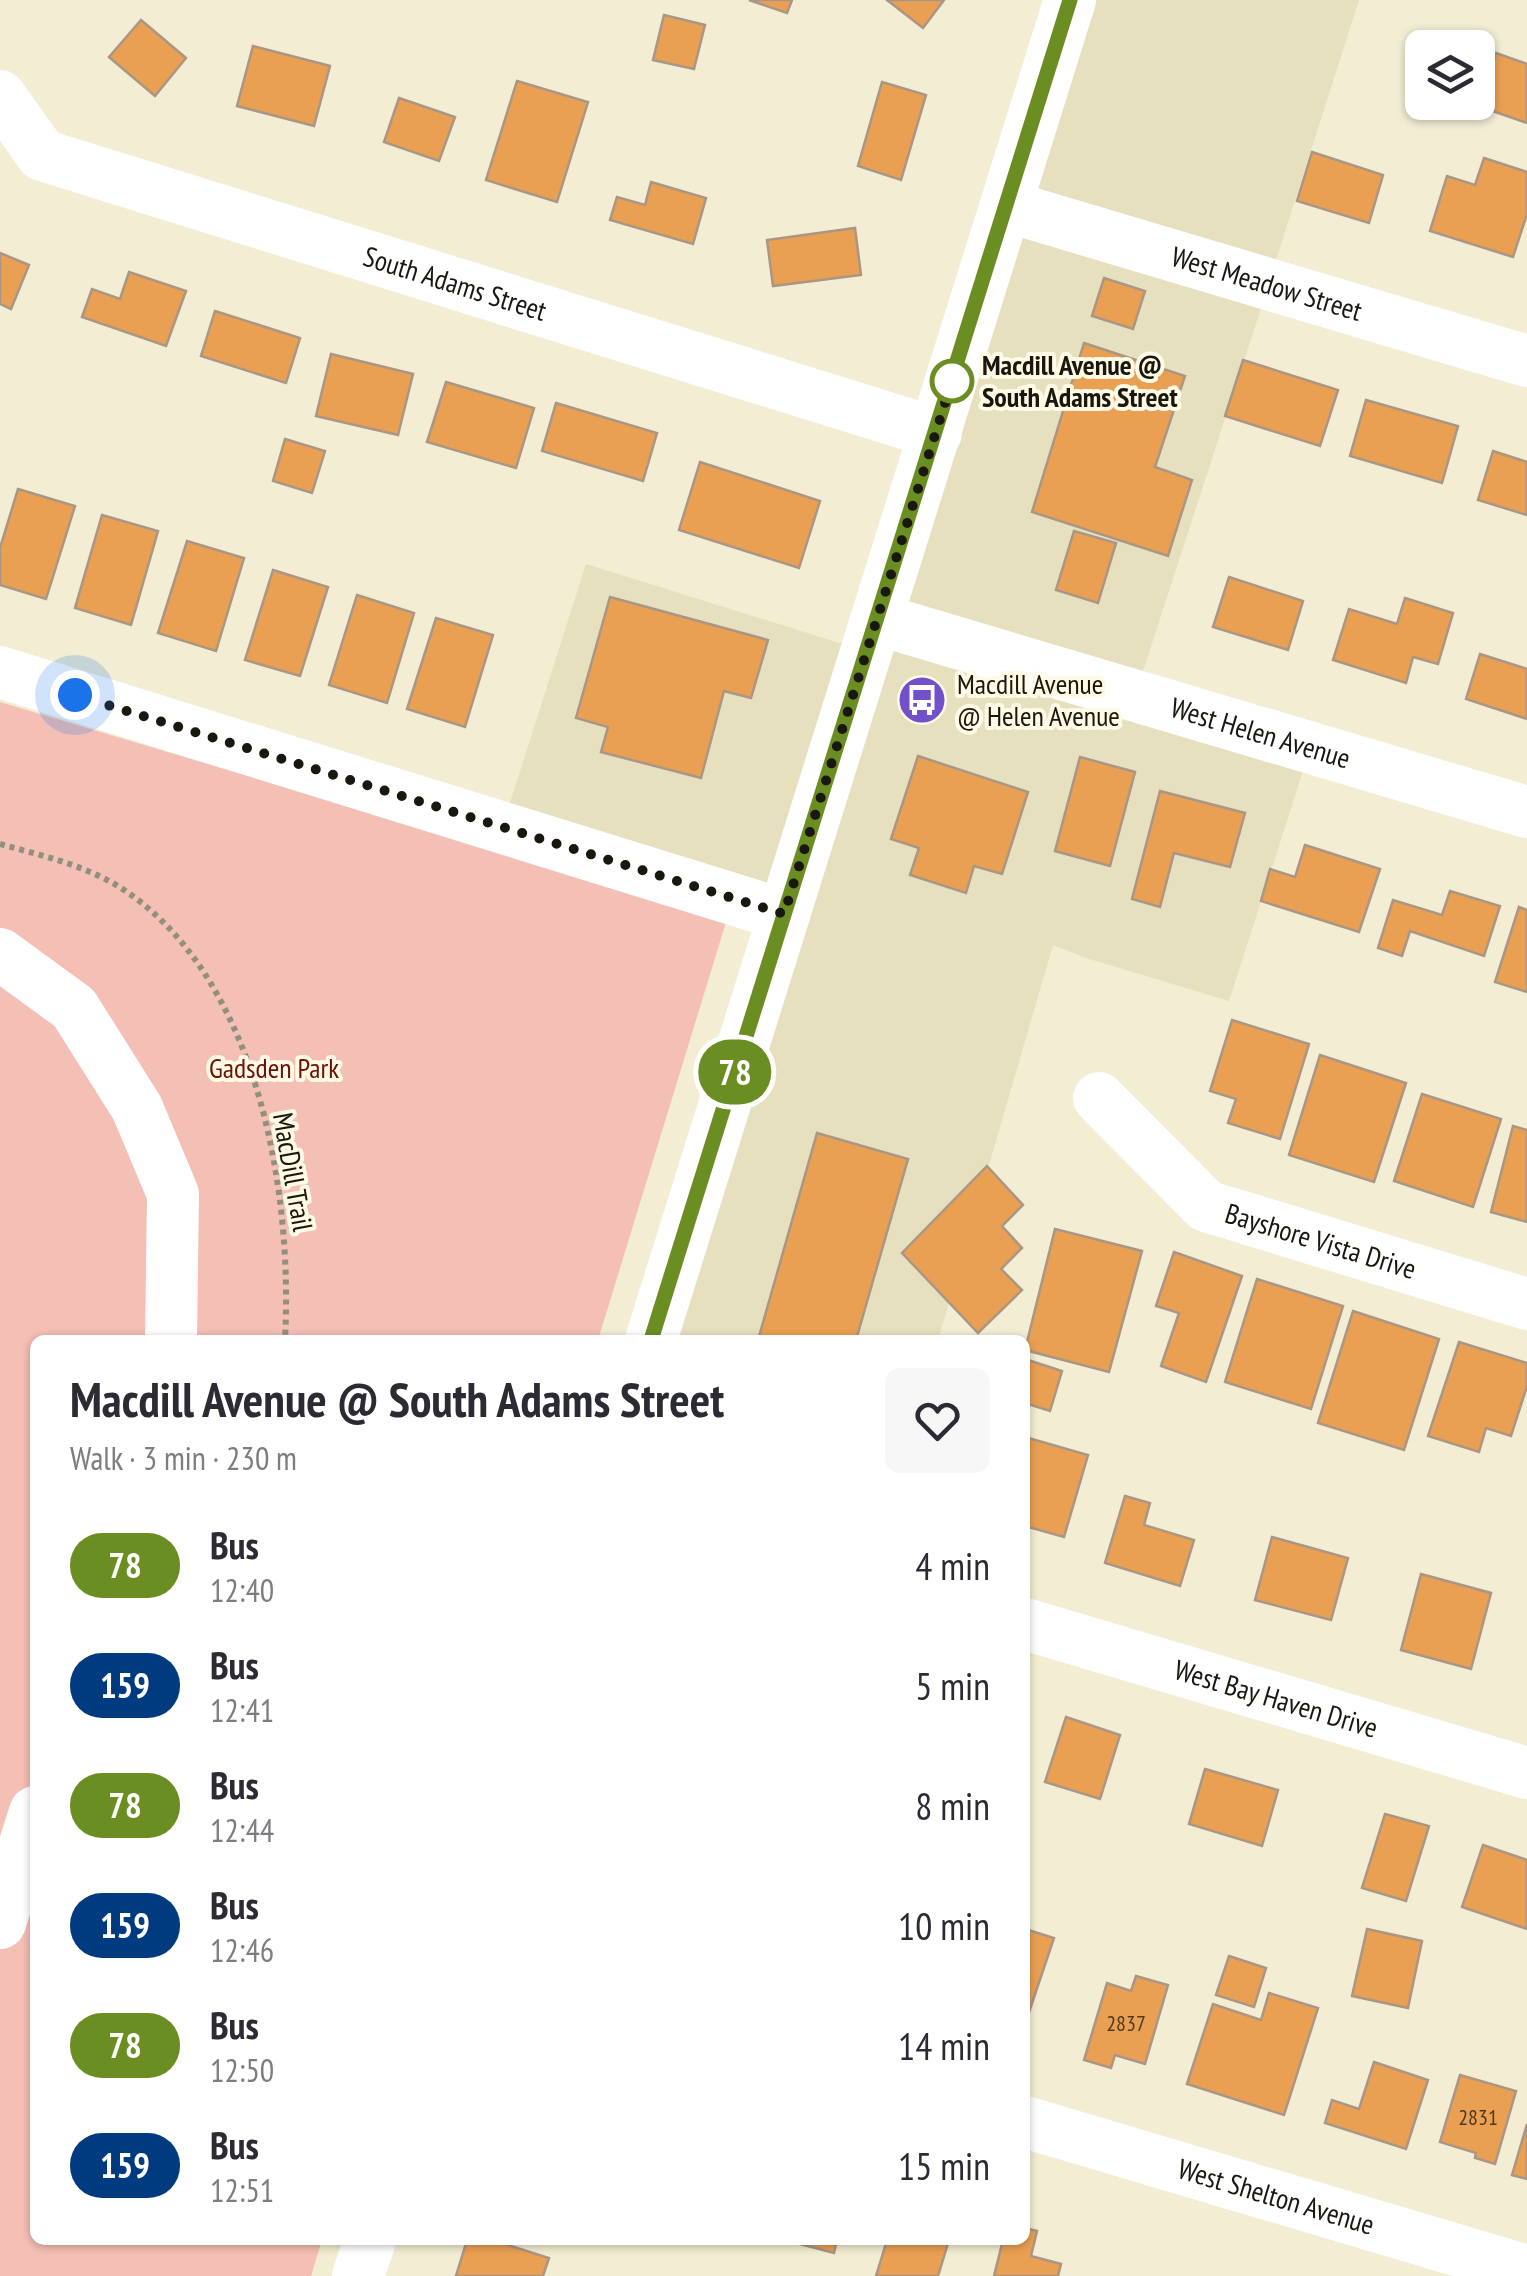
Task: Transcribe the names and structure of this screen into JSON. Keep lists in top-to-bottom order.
{
  "streets": {
    "street": [
      "South Adams Street",
      "West Meadow Street",
      "West Helen Avenue",
      "Bayshore Vista Drive",
      "West Bay Haven Drive",
      "West Shelton Avenue"
    ],
    "path": ["MacDill Trail"]
  },
  "parks": ["Gadsden Park"],
  "places": {
    "other": ["Macdill Avenue @ South Adams Street"],
    "bus stop": ["Macdill Avenue @ Helen Avenue"]
  },
  "lines": ["bus line 78"],
  "house_numbers": ["2837", "2831"],
  "page": {
    "on_map": "78",
    "heading": ["Macdill Avenue @ South Adams Street", "Walk · 3 min · 230 m"],
    "list": [
      {
        "mark": "78",
        "name": "Bus",
        "note": "12:40",
        "value": "4 min"
      },
      {
        "mark": "159",
        "name": "Bus",
        "note": "12:41",
        "value": "5 min"
      },
      {
        "mark": "78",
        "name": "Bus",
        "note": "12:44",
        "value": "8 min"
      },
      {
        "mark": "159",
        "name": "Bus",
        "note": "12:46",
        "value": "10 min"
      },
      {
        "mark": "78",
        "name": "Bus",
        "note": "12:50",
        "value": "14 min"
      },
      {
        "mark": "159",
        "name": "Bus",
        "note": "12:51",
        "value": "15 min"
      }
    ]
  }
}
